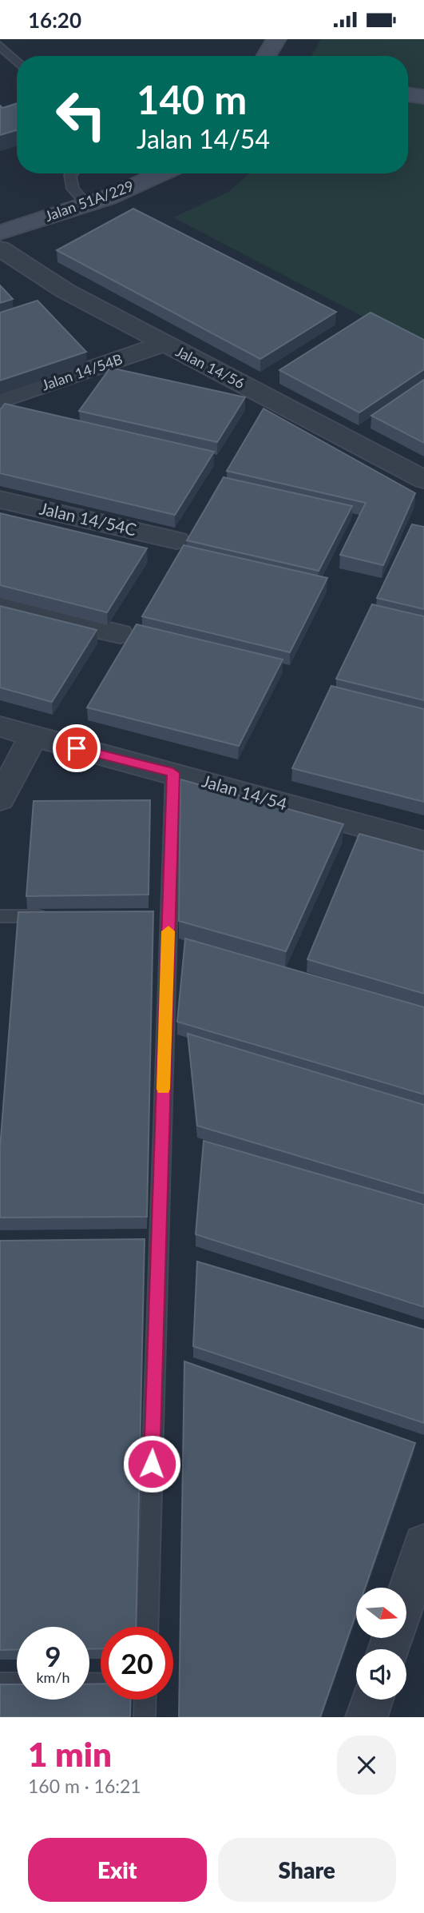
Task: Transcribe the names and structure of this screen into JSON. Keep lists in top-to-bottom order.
{
  "streets": {
    "street": [
      "Jalan 51A/229",
      "Jalan 14/56",
      "Jalan 14/54B",
      "Jalan 14/54C",
      "Jalan 14/54"
    ]
  },
  "crossings": [
    ["Jalan 14/56", "Jalan 14/54B"]
  ],
  "north": "right",
  "page": {
    "status": "16:20",
    "turn": ["140 m", "Jalan 14/54"],
    "speed": "9 km/h",
    "limit": "20",
    "heading": ["1 min", "160 m · 16:21"],
    "buttons": ["Exit", "Share"]
  }
}
